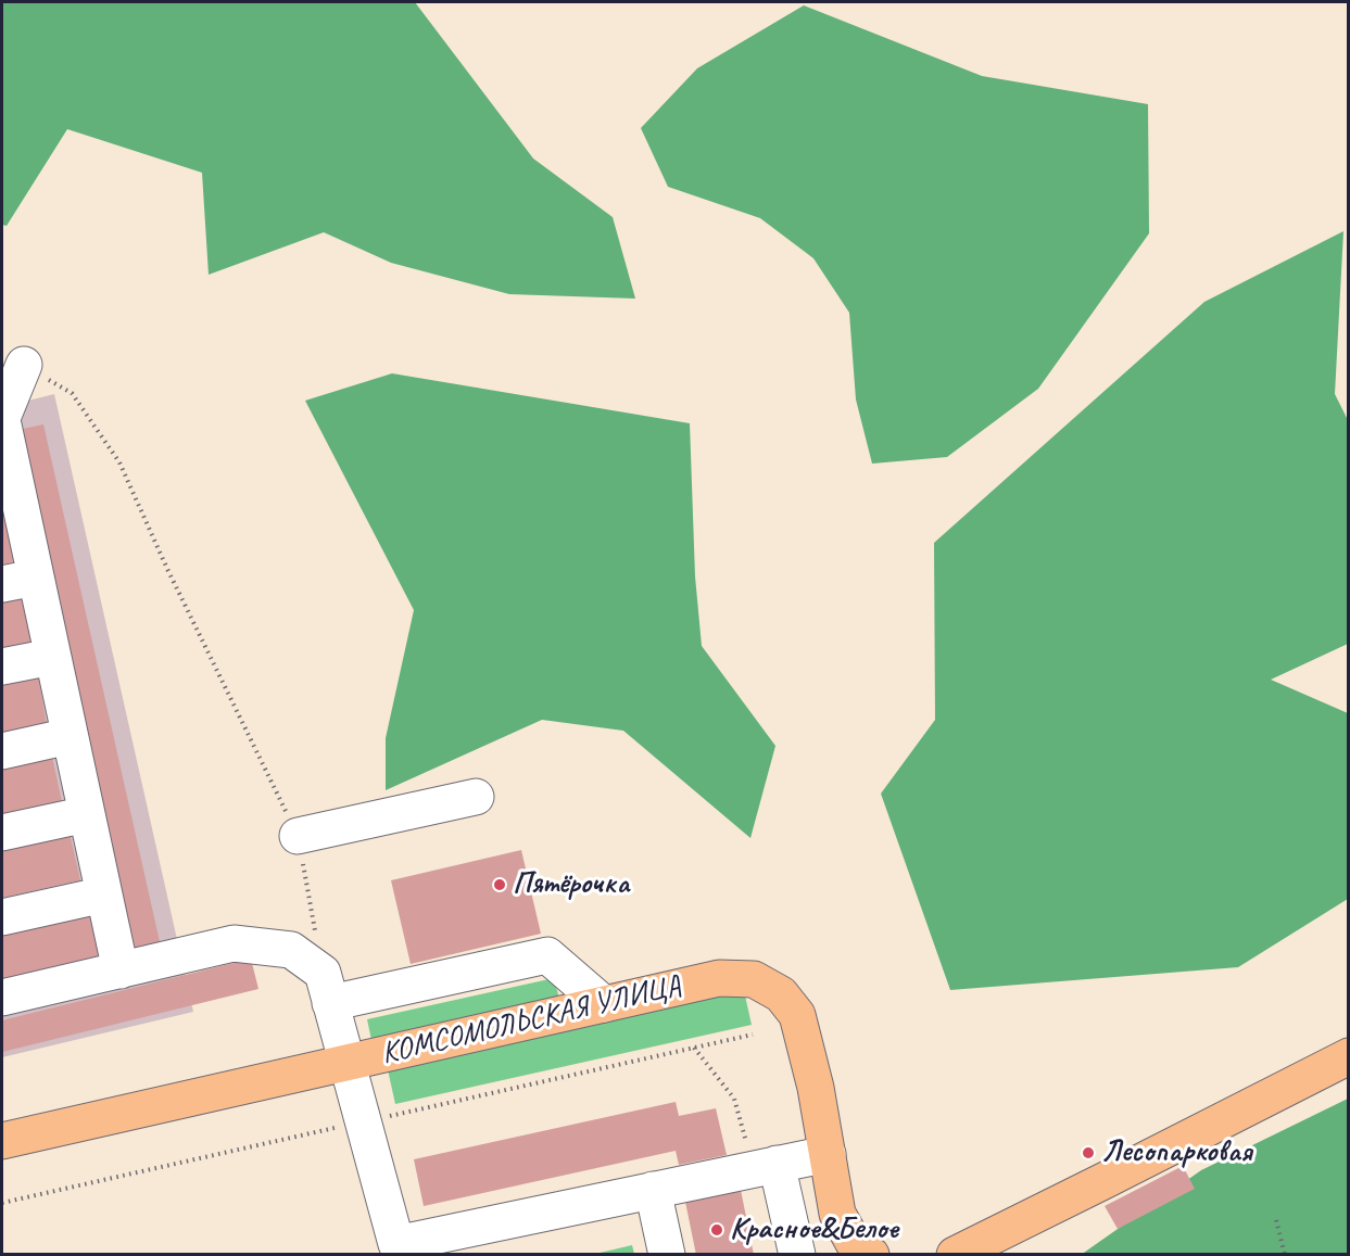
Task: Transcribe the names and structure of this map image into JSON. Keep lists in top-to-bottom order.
{
  "streets": {
    "main road": ["КОМСОМОЛЬСКАЯ УЛИЦА"]
  },
  "places": ["Пятёрочка", "Лесопарковая", "Красное&Белое"]
}
